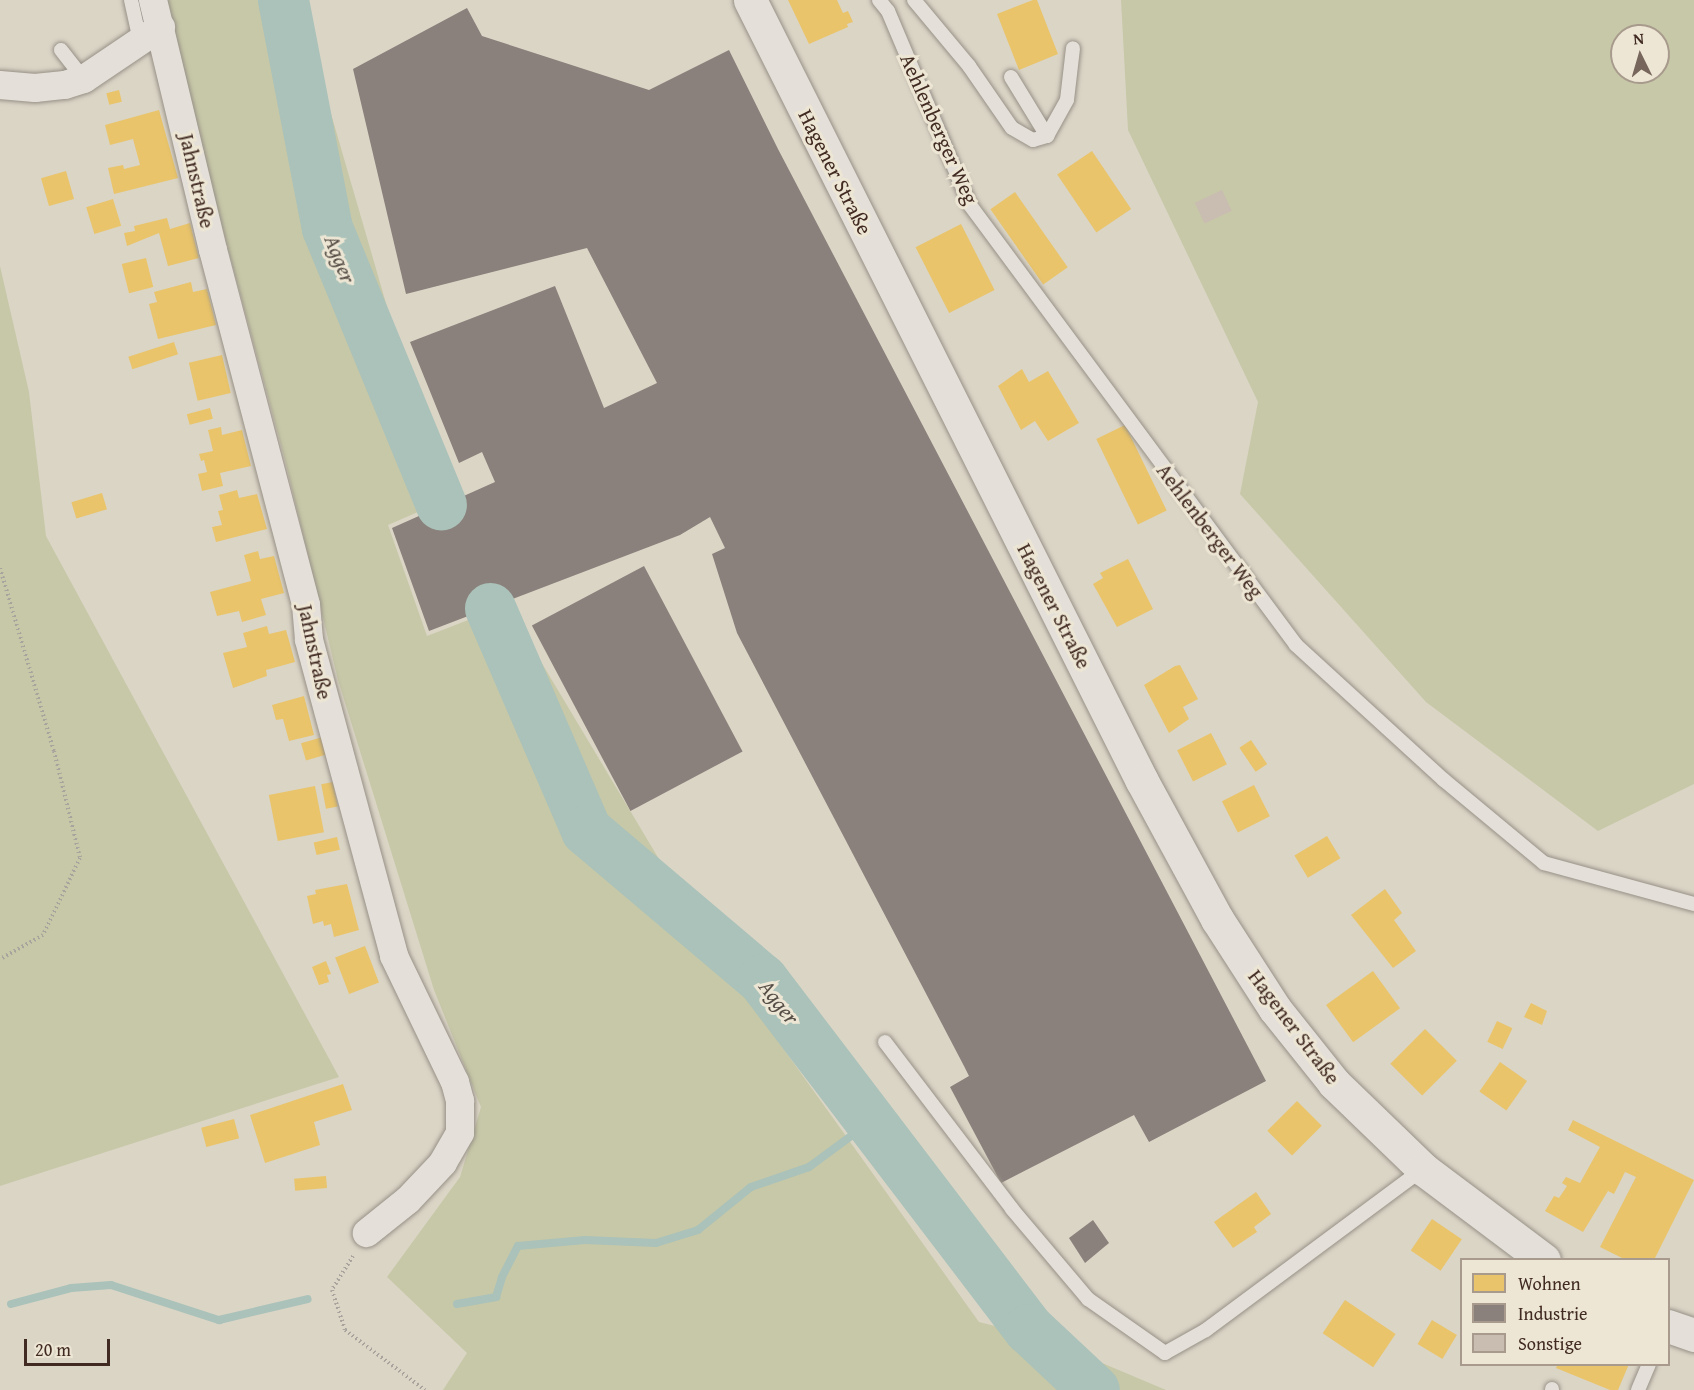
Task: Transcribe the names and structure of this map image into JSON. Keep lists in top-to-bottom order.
{
  "streets": {
    "main road": ["Hagener Straße"],
    "street": ["Jahnstraße"],
    "lane": ["Aehlenberger Weg"]
  },
  "water": ["Agger"],
  "legend": ["Wohnen", "Industrie", "Sonstige"],
  "scale_bar": "20 m",
  "north": "top"
}
